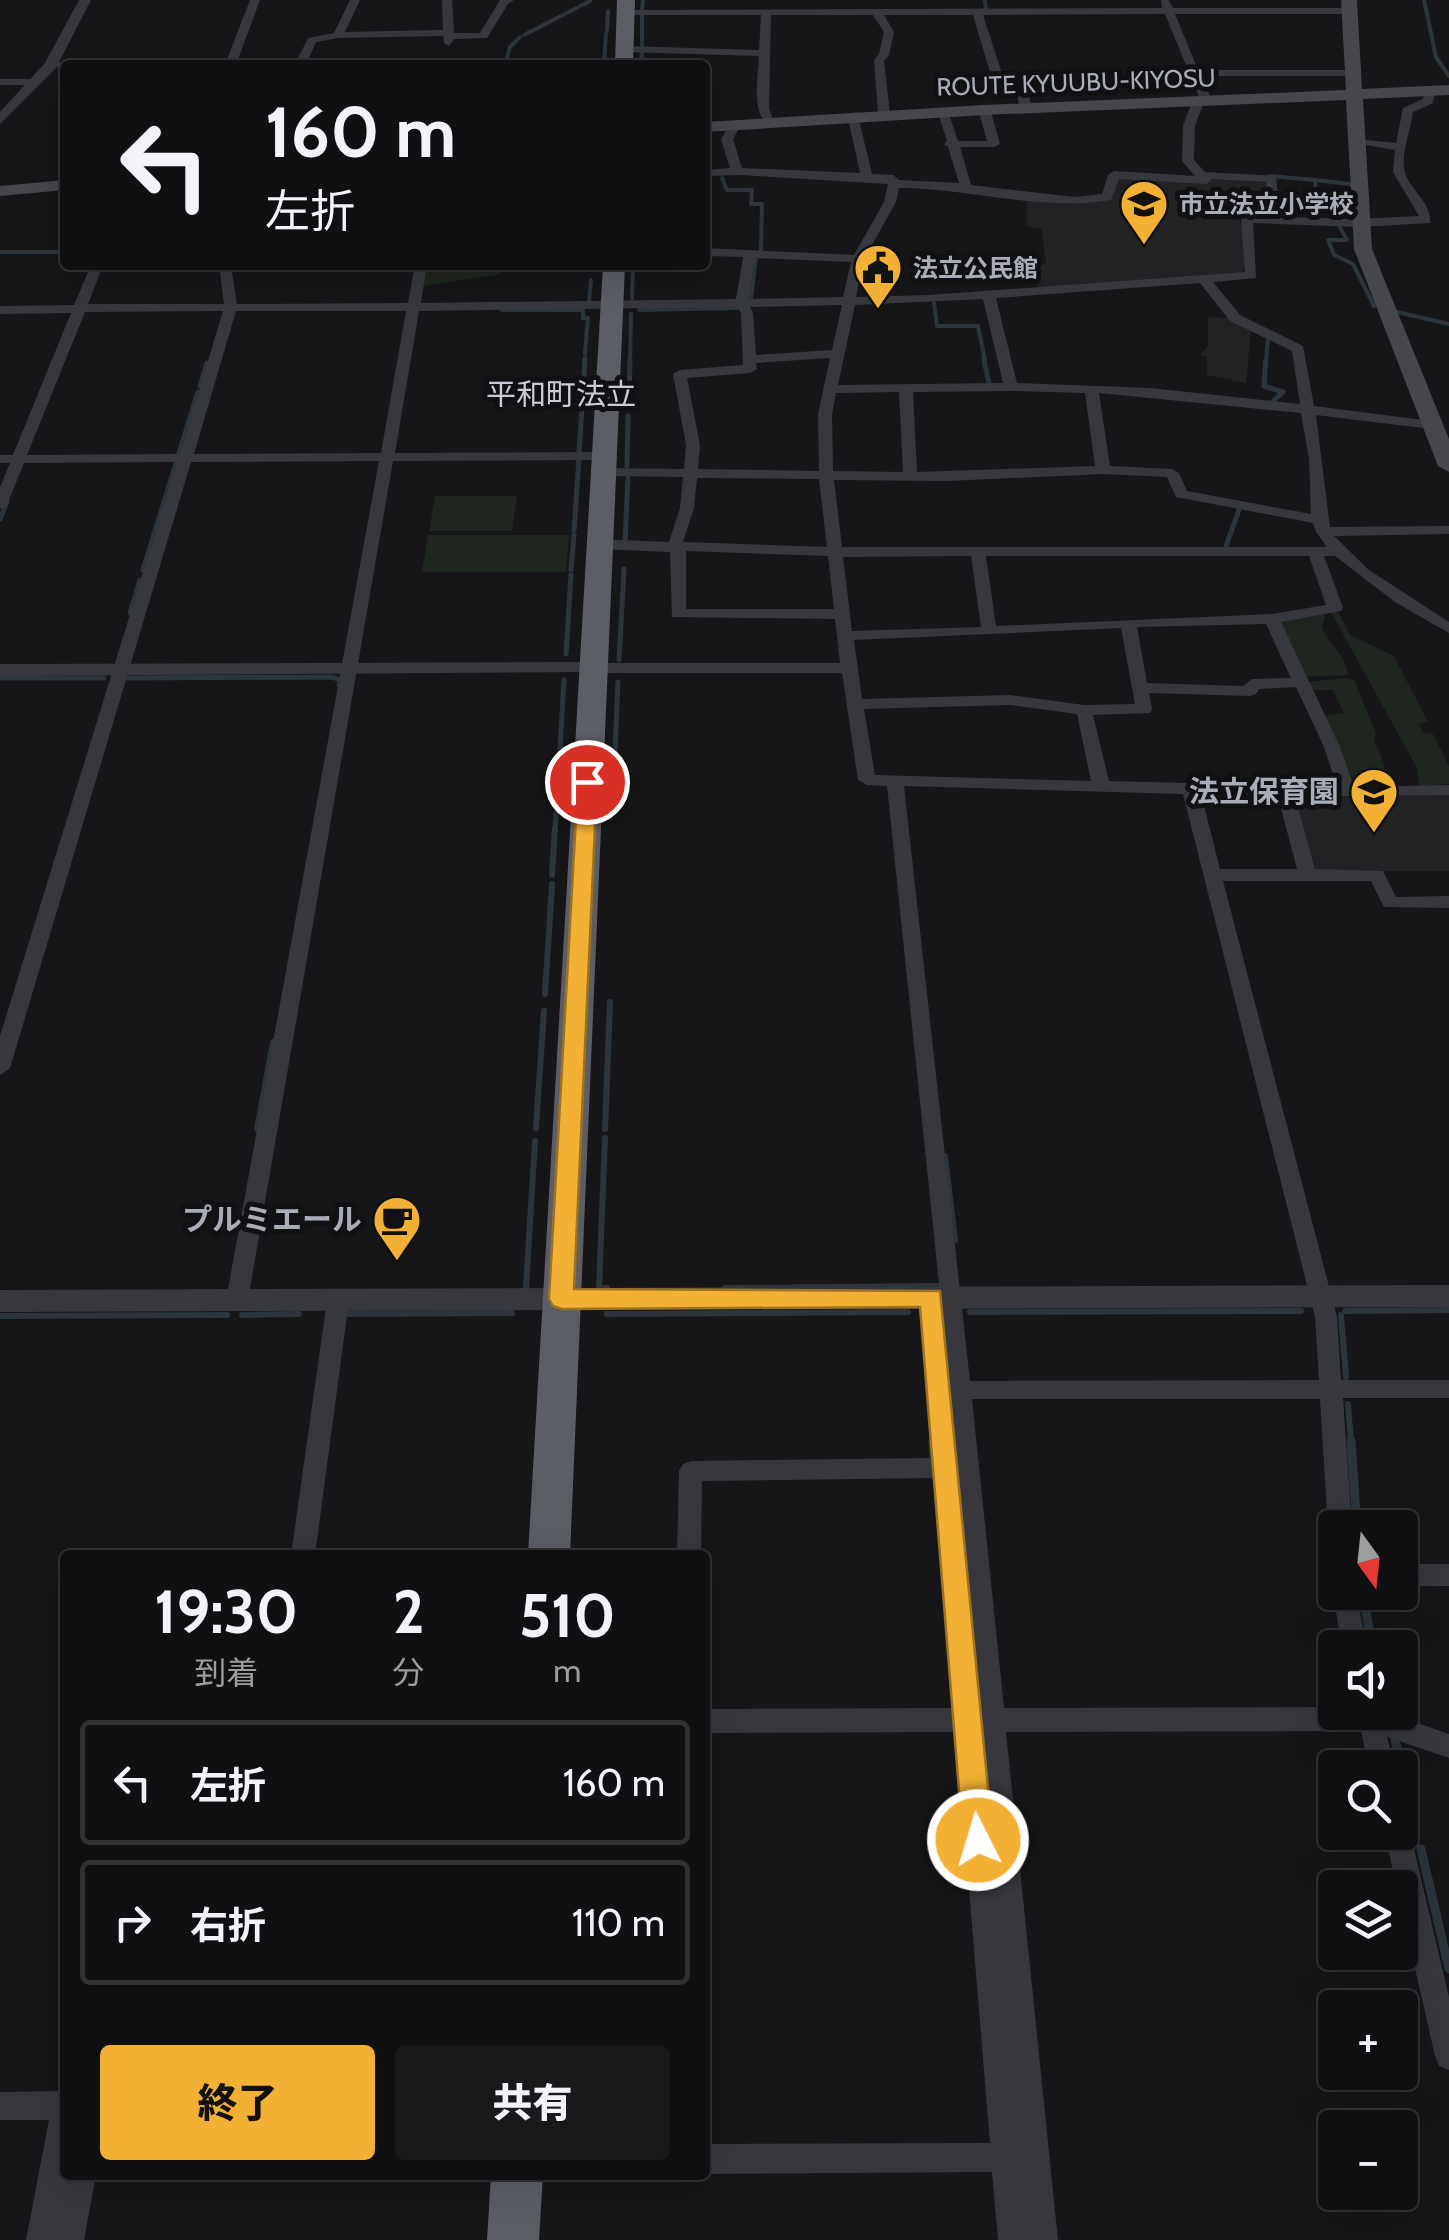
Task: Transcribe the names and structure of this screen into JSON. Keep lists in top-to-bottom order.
{
  "streets": {
    "main road": ["ROUTE KYUUBU-KIYOSU"]
  },
  "districts": ["平和町法立"],
  "places": {
    "school or university": ["市立法立小学校", "法立保育園"],
    "public building": ["法立公民館"],
    "cafe": ["プルミエール"]
  },
  "north": "bottom",
  "page": {
    "turn": ["160 m", "左折"],
    "map_buttons": ["+", "−"],
    "eta": [
      "19:30",
      "到着",
      "2",
      "分",
      "510",
      "m"
    ],
    "list": [
      {
        "name": "左折",
        "value": "160 m"
      },
      {
        "name": "右折",
        "value": "110 m"
      }
    ],
    "buttons": ["終了", "共有"]
  }
}
